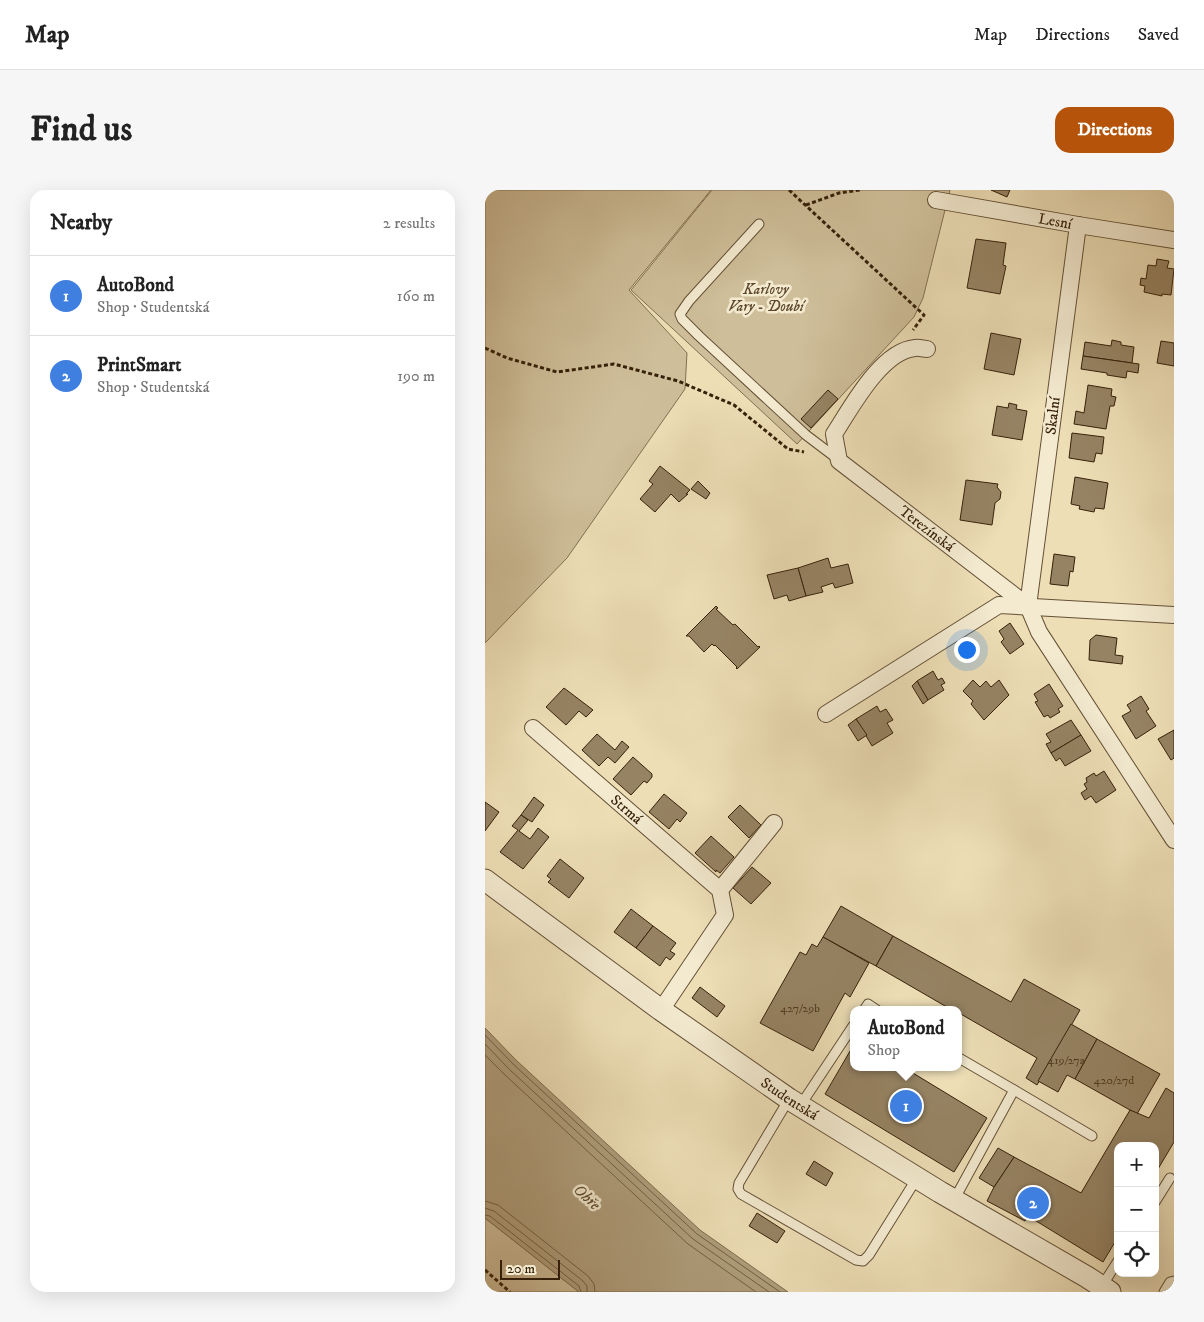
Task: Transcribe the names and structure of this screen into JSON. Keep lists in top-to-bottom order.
{
  "streets": {
    "street": [
      "Lesní",
      "Skalní",
      "Terezínská",
      "Strmá",
      "Studentská"
    ]
  },
  "crossings": [
    ["Lesní", "Skalní"],
    ["Skalní", "Terezínská"]
  ],
  "water": ["Ohře"],
  "parks": ["Karlovy Vary - Doubí"],
  "house_numbers": ["427/29b", "419/27a", "420/27d"],
  "scale_bar": "20 m",
  "page": {
    "header": "Map",
    "nav": ["Map", "Directions", "Saved"],
    "buttons": "Directions",
    "title": "Find us",
    "heading": ["Nearby", "2 results"],
    "list": [
      {
        "mark": "1",
        "name": "AutoBond",
        "note": "Shop · Studentská",
        "value": "160 m"
      },
      {
        "mark": "2",
        "name": "PrintSmart",
        "note": "Shop · Studentská",
        "value": "190 m"
      }
    ],
    "popup": ["AutoBond", "Shop"],
    "pins": ["1", "2"],
    "map_buttons": ["+", "−"],
    "scale": "20 m"
  }
}
